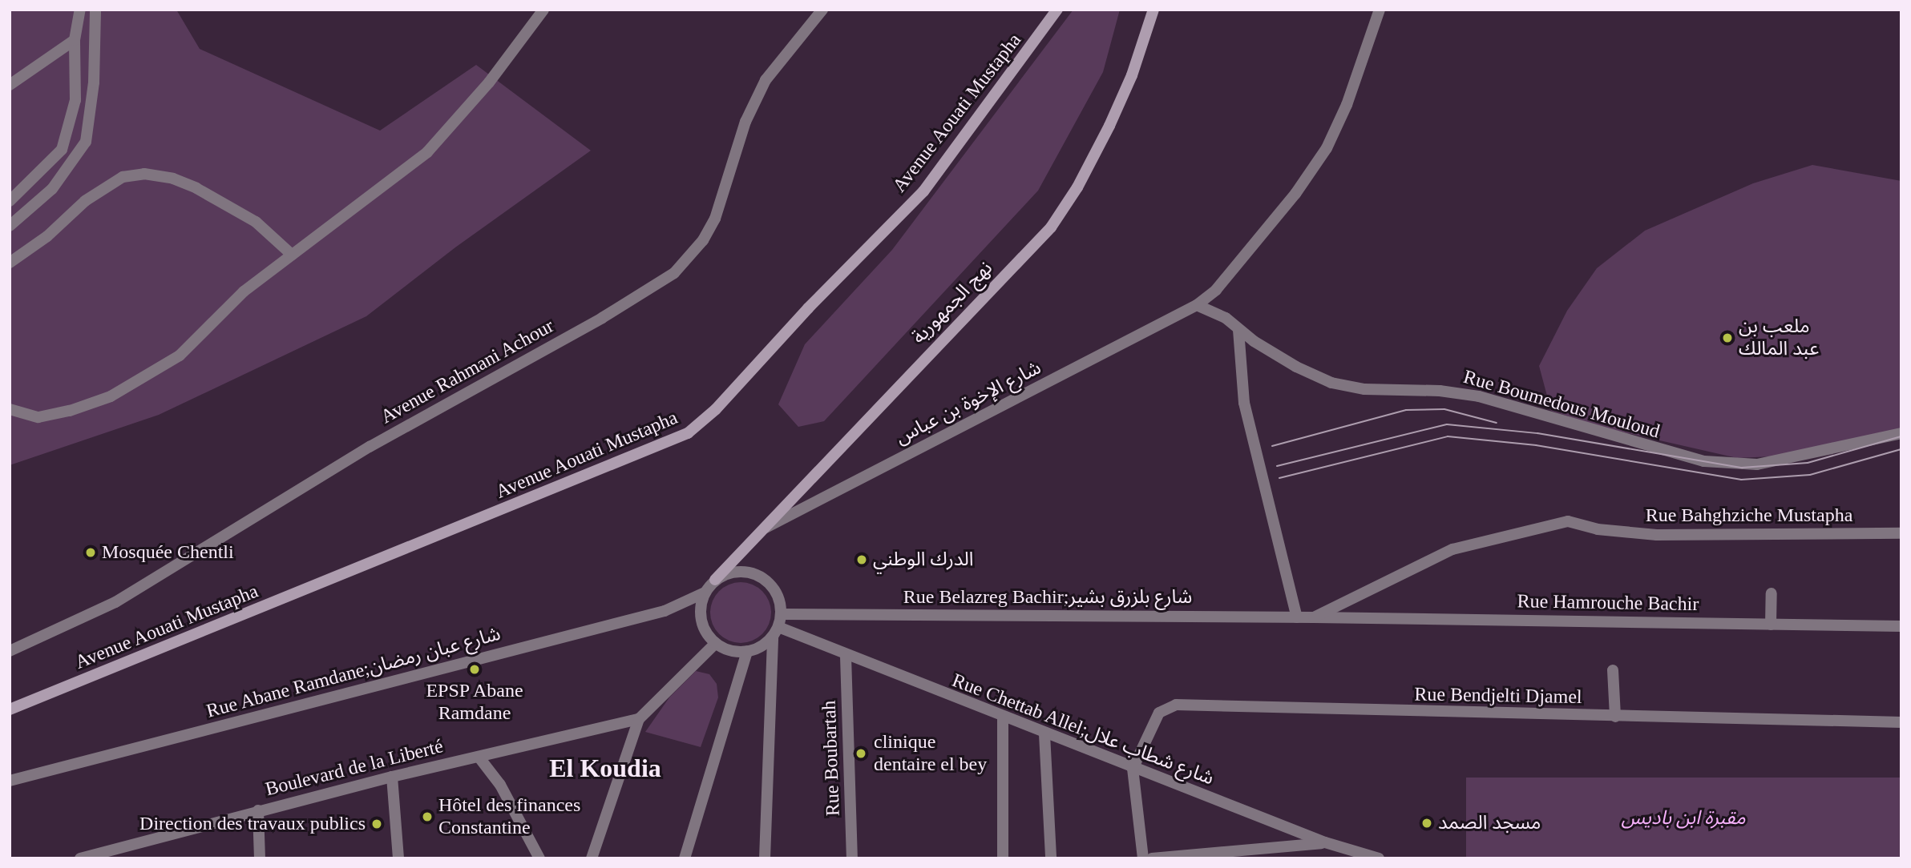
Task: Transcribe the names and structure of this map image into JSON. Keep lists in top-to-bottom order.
{
  "streets": {
    "main road": ["Avenue Aouati Mustapha", "نهج الجمهورية"],
    "street": [
      "Avenue Rahmani Achour",
      "شارع الإخوة بن عباس",
      "Rue Boumedous Mouloud",
      "Rue Bahghziche Mustapha",
      "Rue Belazreg Bachir;شارع بلزرق بشير",
      "Rue Hamrouche Bachir",
      "Rue Abane Ramdane;شارع عبان رمضان",
      "Rue Bendjelti Djamel",
      "Rue Chettab Allel;شارع شطاب علال",
      "Rue Boubartah",
      "Boulevard de la Liberté"
    ]
  },
  "crossings": [
    ["نهج الجمهورية", "شارع الإخوة بن عباس"],
    ["نهج الجمهورية", "Rue Belazreg Bachir;شارع بلزرق بشير"],
    ["نهج الجمهورية", "Rue Abane Ramdane;شارع عبان رمضان"],
    ["نهج الجمهورية", "Rue Chettab Allel;شارع شطاب علال"],
    ["شارع الإخوة بن عباس", "Rue Boumedous Mouloud"],
    ["Rue Bahghziche Mustapha", "Rue Belazreg Bachir;شارع بلزرق بشير"],
    ["Rue Bahghziche Mustapha", "Rue Hamrouche Bachir"],
    ["Rue Belazreg Bachir;شارع بلزرق بشير", "Rue Hamrouche Bachir"],
    ["Rue Belazreg Bachir;شارع بلزرق بشير", "Rue Abane Ramdane;شارع عبان رمضان"],
    ["Rue Belazreg Bachir;شارع بلزرق بشير", "Rue Chettab Allel;شارع شطاب علال"],
    ["Rue Abane Ramdane;شارع عبان رمضان", "Rue Chettab Allel;شارع شطاب علال"],
    ["Rue Bendjelti Djamel", "Rue Chettab Allel;شارع شطاب علال"],
    ["Rue Chettab Allel;شارع شطاب علال", "Rue Boubartah"]
  ],
  "districts": ["El Koudia"],
  "parks": ["مقبرة ابن باديس"],
  "places": [
    "ملعب بن عبد المالك",
    "Mosquée Chentli",
    "الدرك الوطني",
    "EPSP Abane Ramdane",
    "clinique dentaire el bey",
    "Hôtel des finances Constantine",
    "مسجد الصمد",
    "Direction des travaux publics"
  ]
}
